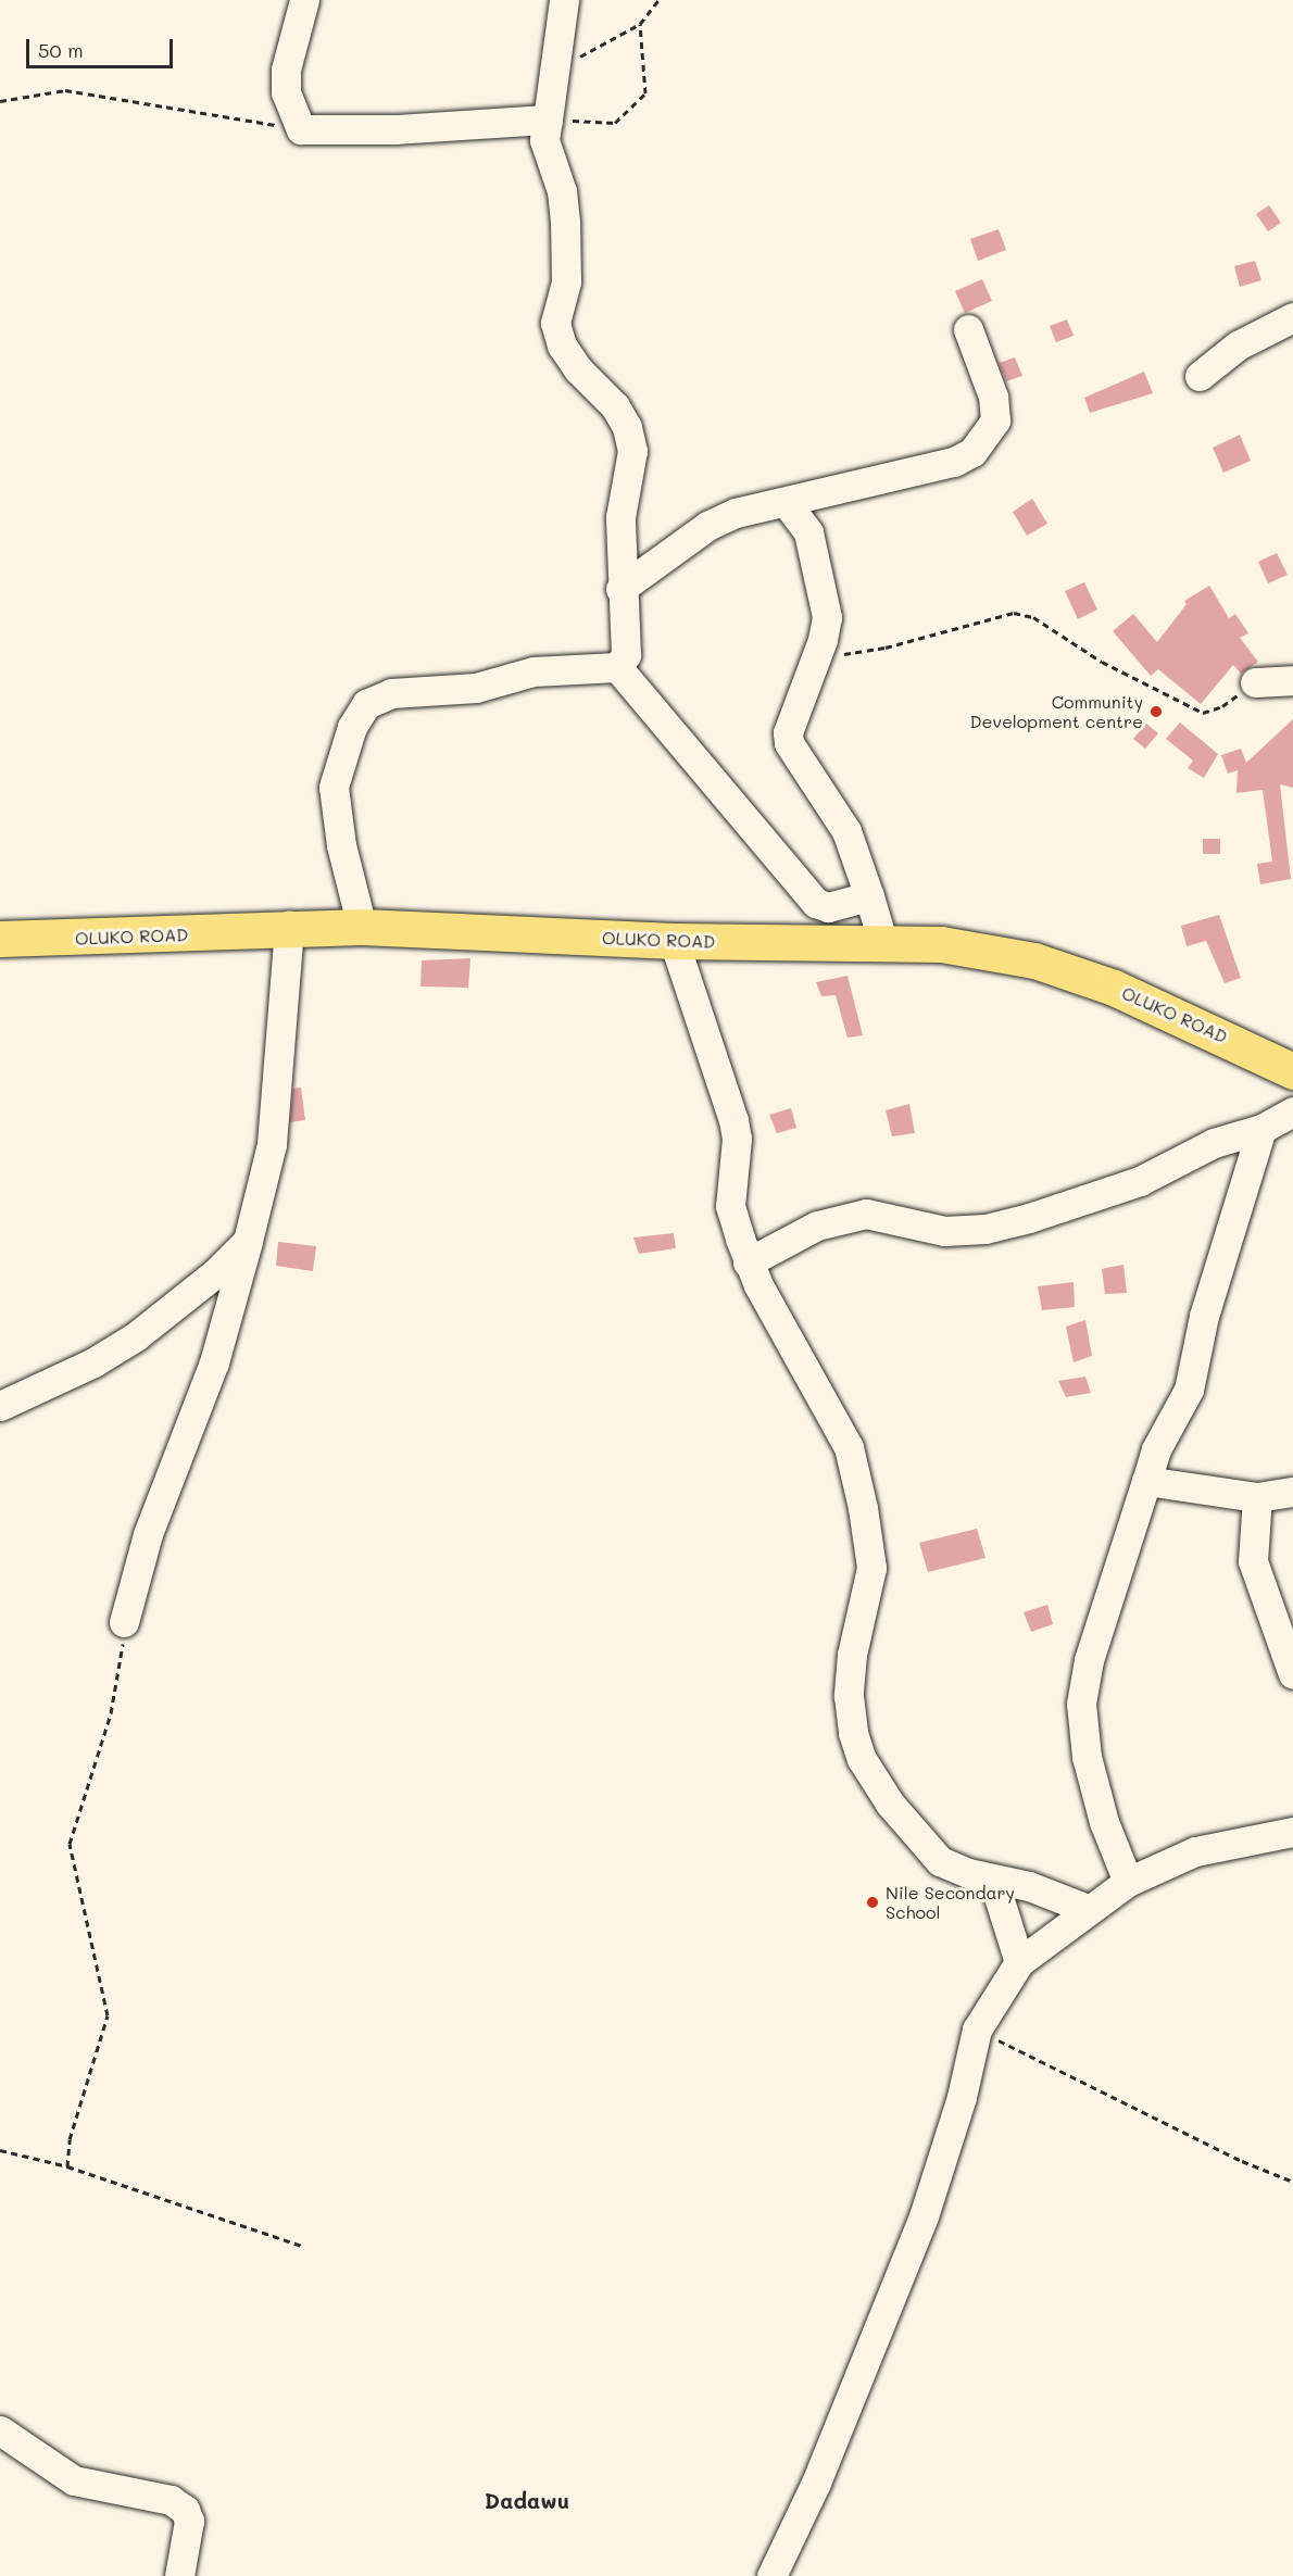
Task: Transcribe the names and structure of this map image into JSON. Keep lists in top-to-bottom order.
{
  "streets": {
    "main road": ["OLUKO ROAD"]
  },
  "districts": ["Dadawu"],
  "places": ["Community Development centre", "Nile Secondary School"],
  "scale_bar": "50 m"
}
